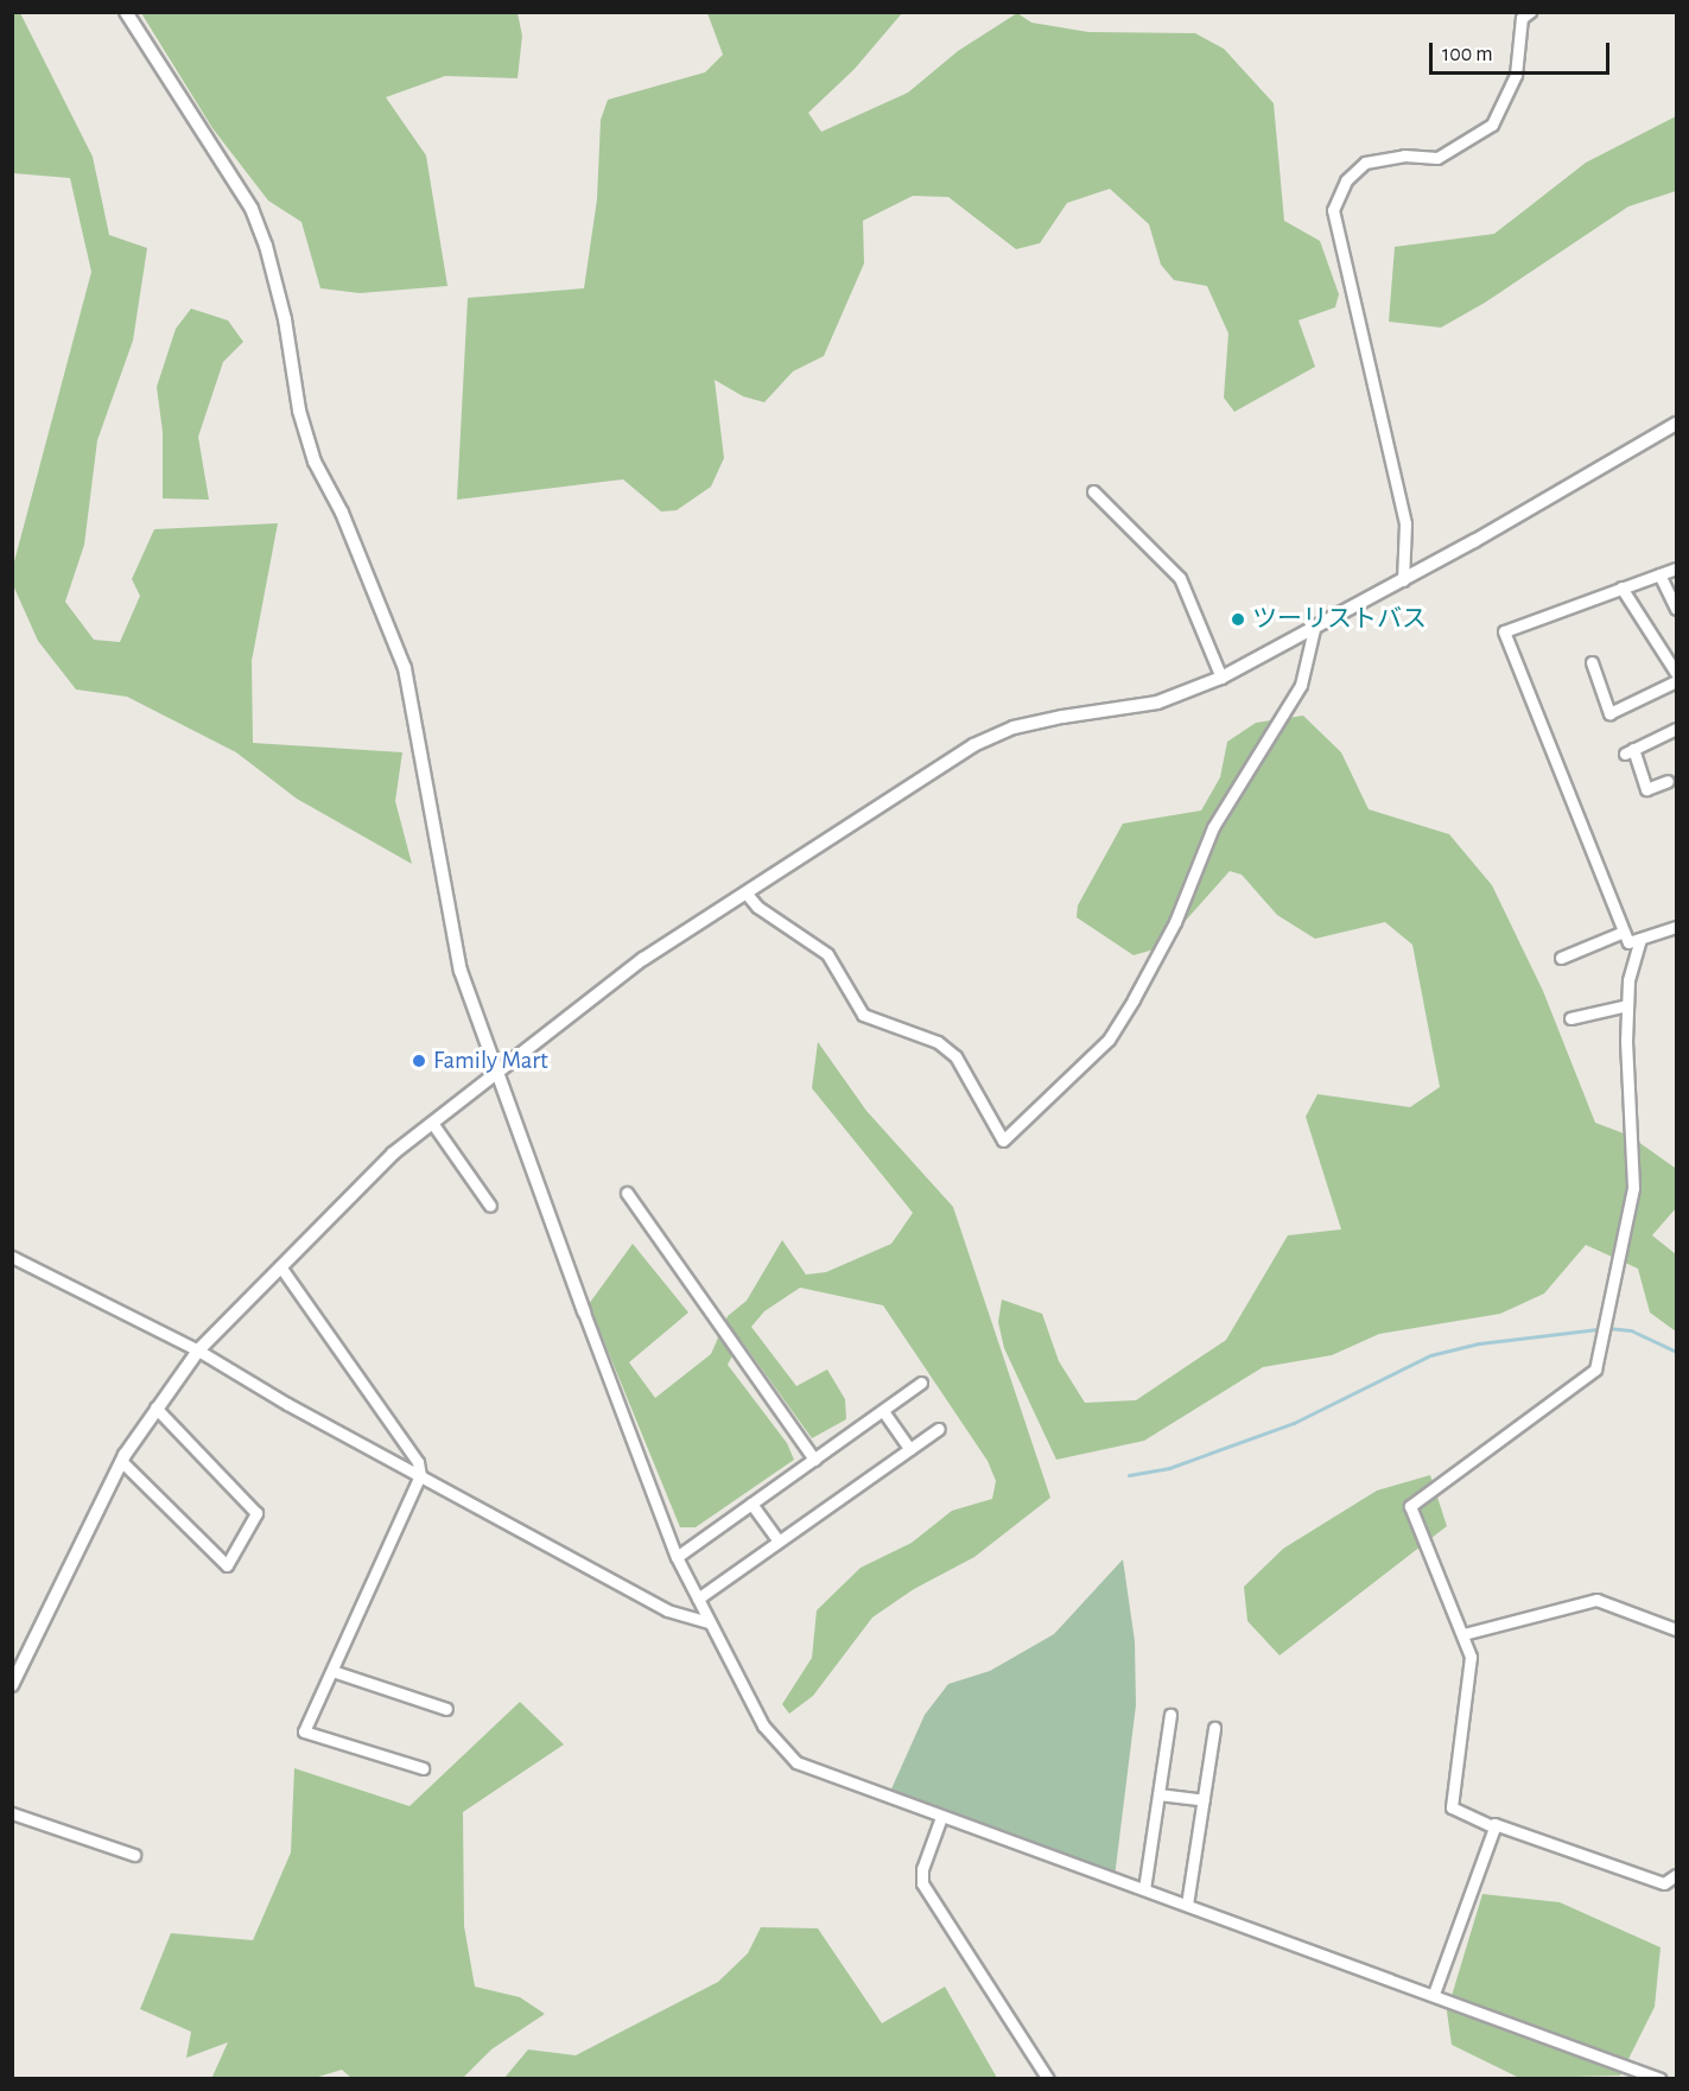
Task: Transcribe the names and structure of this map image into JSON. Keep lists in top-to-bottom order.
{
  "places": ["ツーリストバス", "Family Mart"],
  "scale_bar": "100 m"
}
